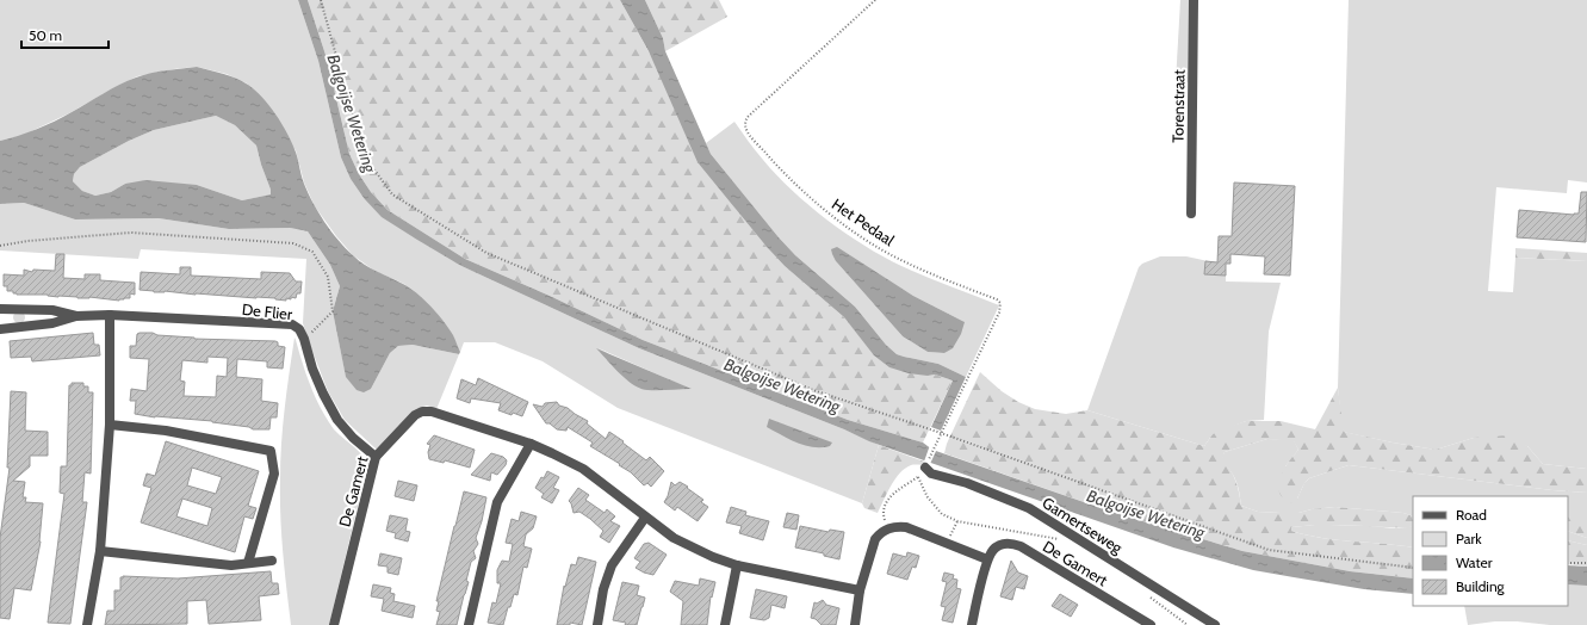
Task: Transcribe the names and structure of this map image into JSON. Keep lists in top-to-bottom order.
{
  "streets": {
    "street": [
      "Torenstraat",
      "De Flier",
      "De Gamert",
      "Gamertseweg"
    ],
    "path": ["Het Pedaal"]
  },
  "crossings": [
    ["Het Pedaal", "Gamertseweg"],
    ["De Flier", "De Gamert"]
  ],
  "water": ["Balgoijse Wetering"],
  "legend": [
    "Road",
    "Park",
    "Water",
    "Building"
  ],
  "scale_bar": "50 m"
}
